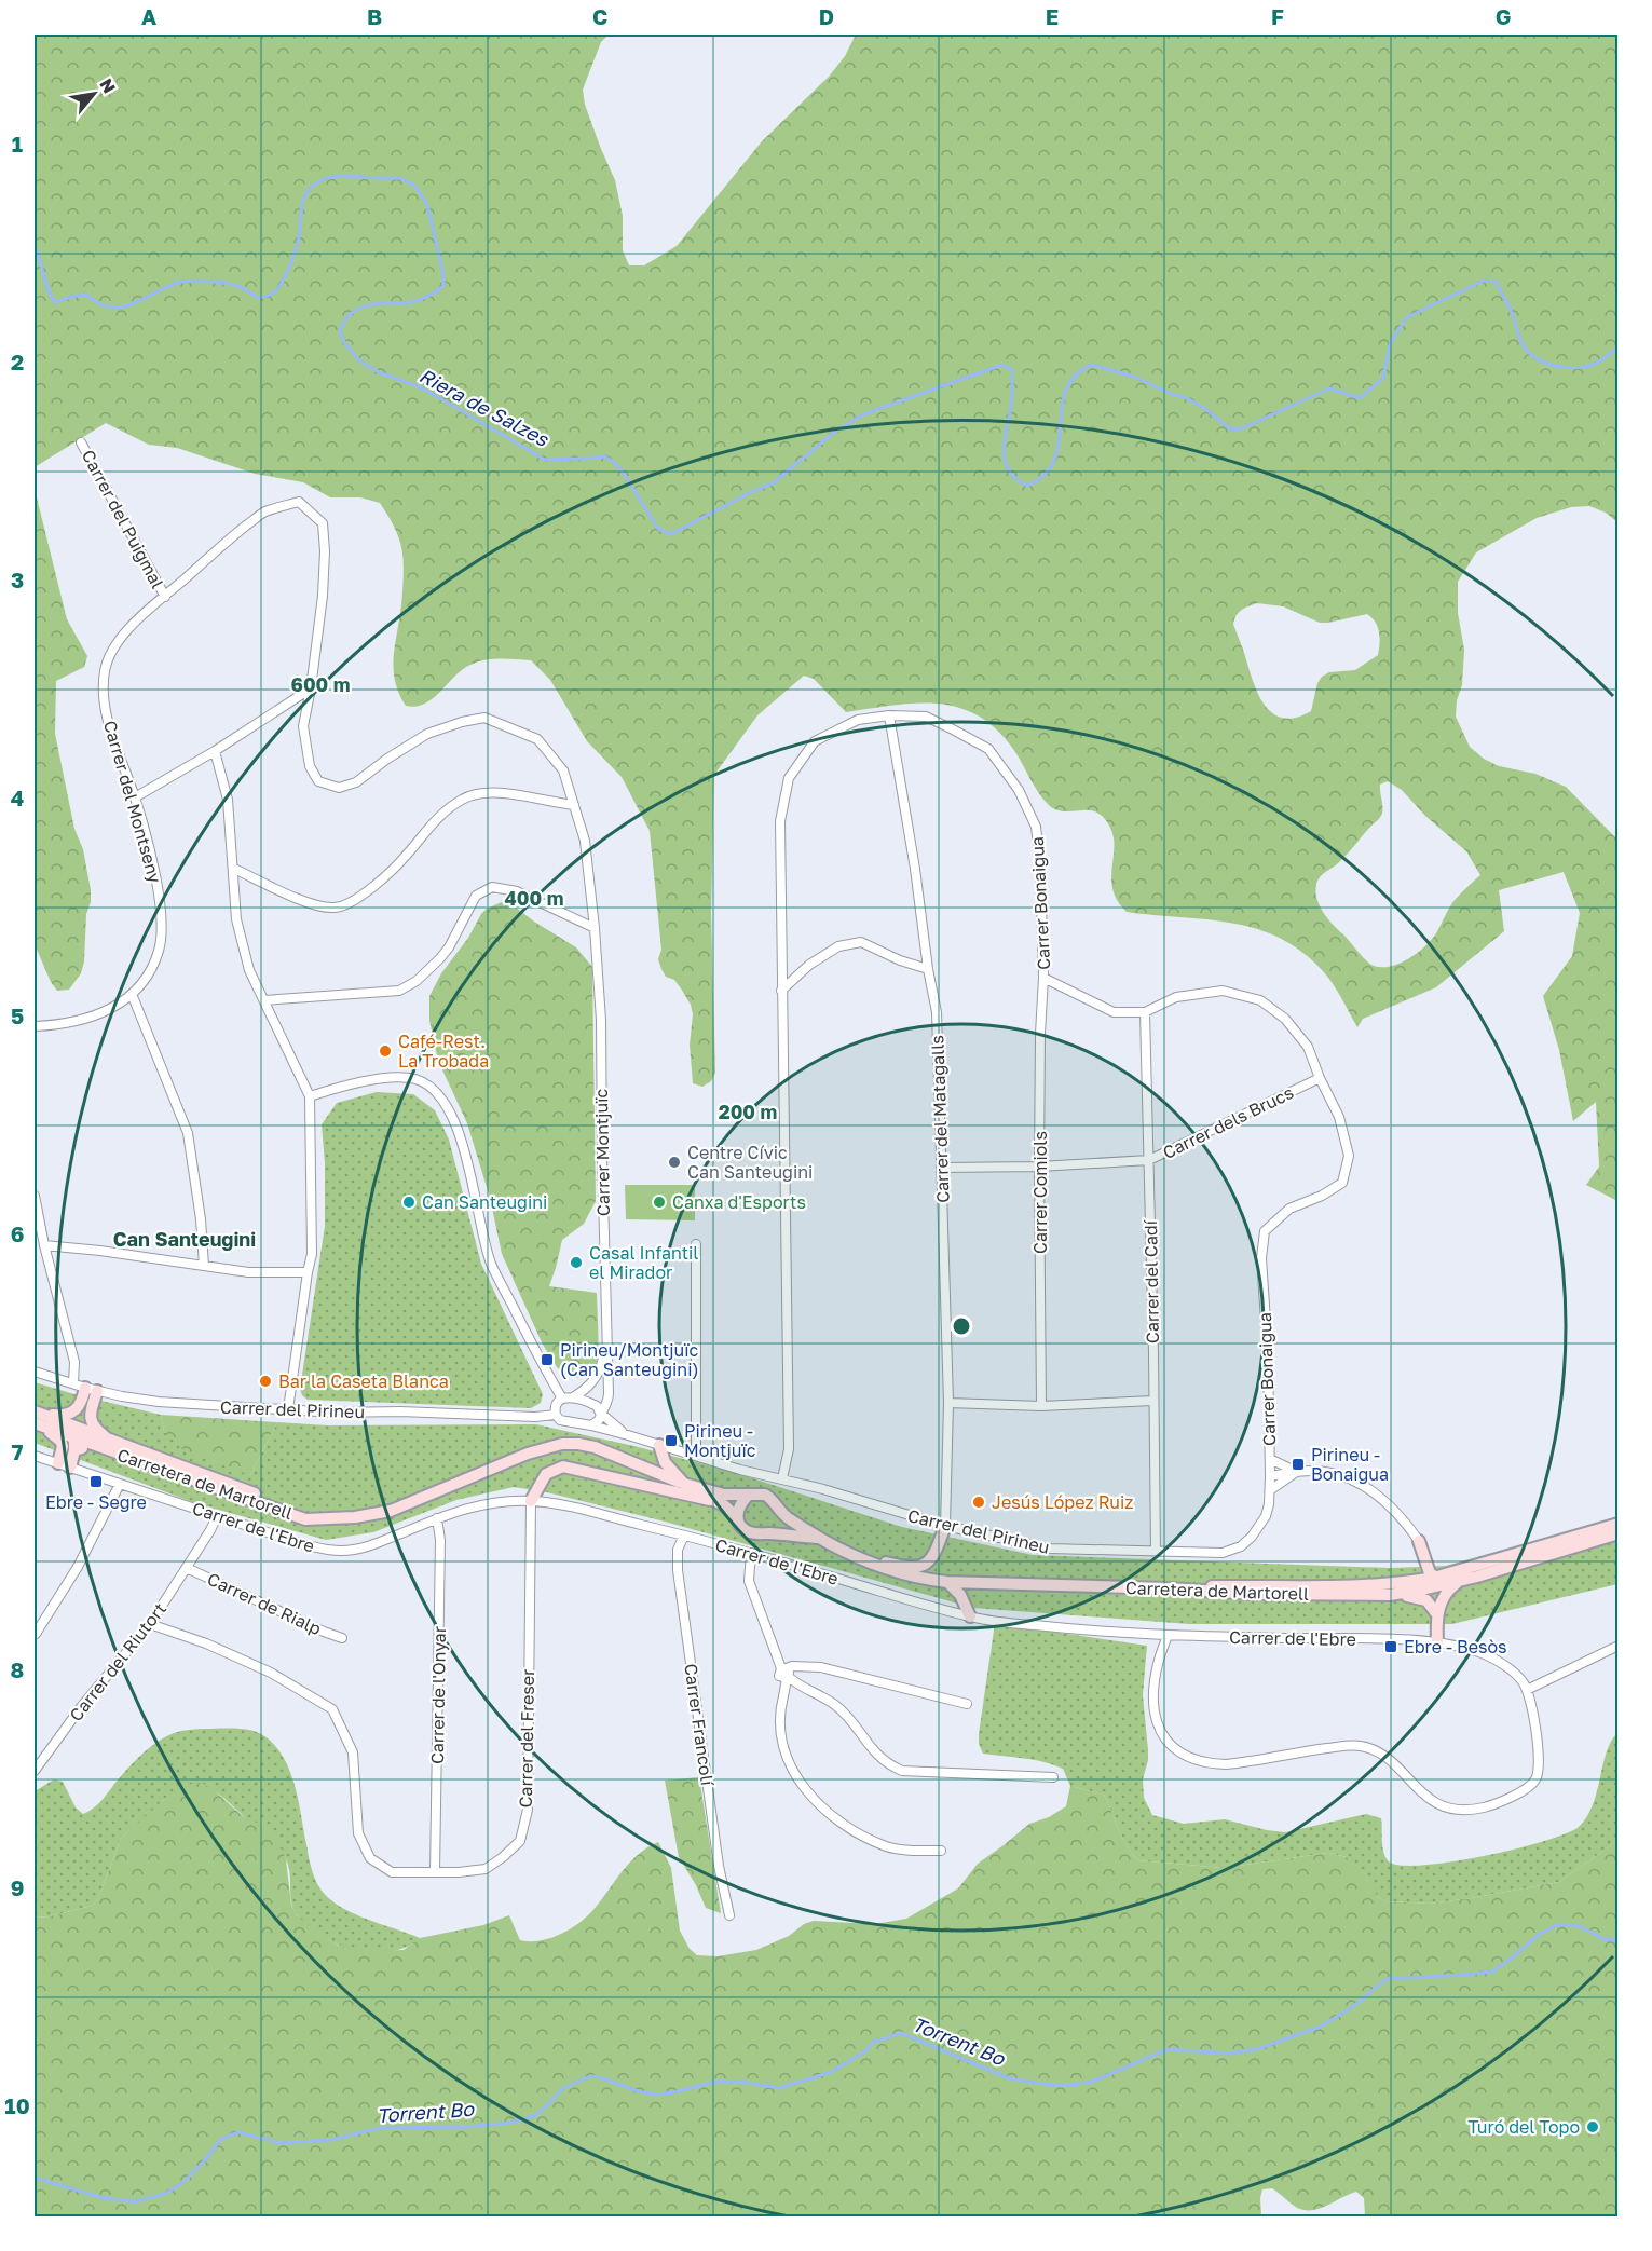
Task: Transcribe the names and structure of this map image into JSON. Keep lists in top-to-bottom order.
{
  "streets": {
    "main road": ["Carretera de Martorell"],
    "street": [
      "Carrer del Puigmal",
      "Carrer del Montseny",
      "Carrer Bonaigua",
      "Carrer del Matagalls",
      "Carrer dels Brucs",
      "Carrer Montjuïc",
      "Carrer Comiols",
      "Carrer del Cadí",
      "Carrer del Pirineu",
      "Carrer de l'Ebre",
      "Carrer de Rialp",
      "Carrer del Riutort",
      "Carrer de l'Onyar",
      "Carrer Francolí",
      "Carrer del Freser"
    ]
  },
  "crossings": [
    ["Carrer del Puigmal", "Carrer del Montseny"],
    ["Carrer del Montseny", "Carrer Montjuïc"],
    ["Carrer Bonaigua", "Carrer del Matagalls"],
    ["Carrer Bonaigua", "Carrer dels Brucs"],
    ["Carrer Bonaigua", "Carrer Comiols"],
    ["Carrer Bonaigua", "Carrer del Cadí"],
    ["Carrer Bonaigua", "Carrer del Pirineu"],
    ["Carrer del Matagalls", "Carrer dels Brucs"],
    ["Carrer del Matagalls", "Carrer del Pirineu"],
    ["Carrer dels Brucs", "Carrer Comiols"],
    ["Carrer dels Brucs", "Carrer del Cadí"],
    ["Carrer Montjuïc", "Carrer del Pirineu"],
    ["Carrer del Cadí", "Carrer del Pirineu"],
    ["Carrer de l'Ebre", "Carrer del Riutort"],
    ["Carrer de l'Ebre", "Carrer de l'Onyar"],
    ["Carrer de l'Ebre", "Carrer Francolí"],
    ["Carrer de l'Ebre", "Carrer del Freser"],
    ["Carrer de Rialp", "Carrer del Riutort"],
    ["Carrer del Riutort", "Carrer del Freser"],
    ["Carrer de l'Onyar", "Carrer del Freser"]
  ],
  "districts": ["Can Santeugini"],
  "water": ["Riera de Salzes", "Torrent Bo"],
  "places": {
    "other": [
      "Café-Rest. La Trobada",
      "Centre Cívic Can Santeugini",
      "Can Santeugini",
      "Canxa d'Esports",
      "Casal Infantil el Mirador",
      "Bar la Caseta Blanca",
      "Jesús López Ruiz",
      "Turó del Topo"
    ],
    "transit": [
      "Pirineu/Montjuïc (Can Santeugini)",
      "Pirineu - Montjuïc",
      "Pirineu - Bonaigua",
      "Ebre - Segre",
      "Ebre - Besòs"
    ]
  },
  "north": "top right",
  "grid": {
    "columns": [
      "A",
      "B",
      "C",
      "D",
      "E",
      "F",
      "G"
    ],
    "rows": [
      "1",
      "2",
      "3",
      "4",
      "5",
      "6",
      "7",
      "8",
      "9",
      "10"
    ]
  },
  "rings": ["600 m", "400 m", "200 m"]
}
